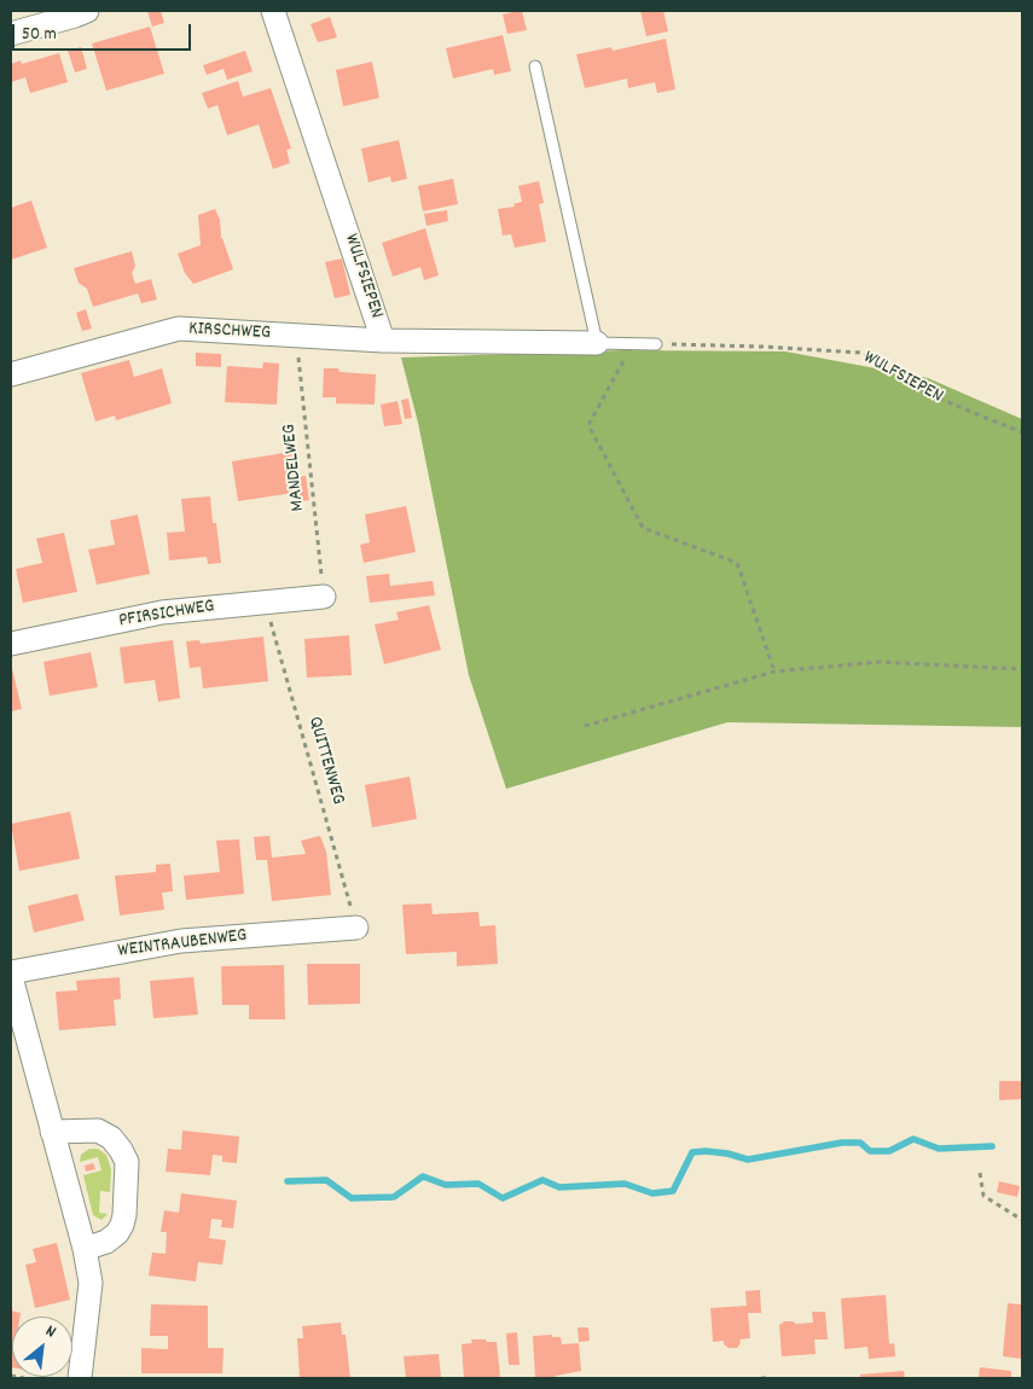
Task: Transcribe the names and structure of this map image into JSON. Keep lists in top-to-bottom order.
{
  "streets": {
    "street": [
      "WULFSIEPEN",
      "KIRSCHWEG",
      "PFIRSICHWEG",
      "WEINTRAUBENWEG"
    ],
    "path": ["MANDELWEG", "QUITTENWEG"]
  },
  "crossings": [
    ["WULFSIEPEN", "KIRSCHWEG"],
    ["KIRSCHWEG", "MANDELWEG"],
    ["MANDELWEG", "PFIRSICHWEG"],
    ["PFIRSICHWEG", "QUITTENWEG"],
    ["QUITTENWEG", "WEINTRAUBENWEG"]
  ],
  "scale_bar": "50 m",
  "north": "top right"
}
